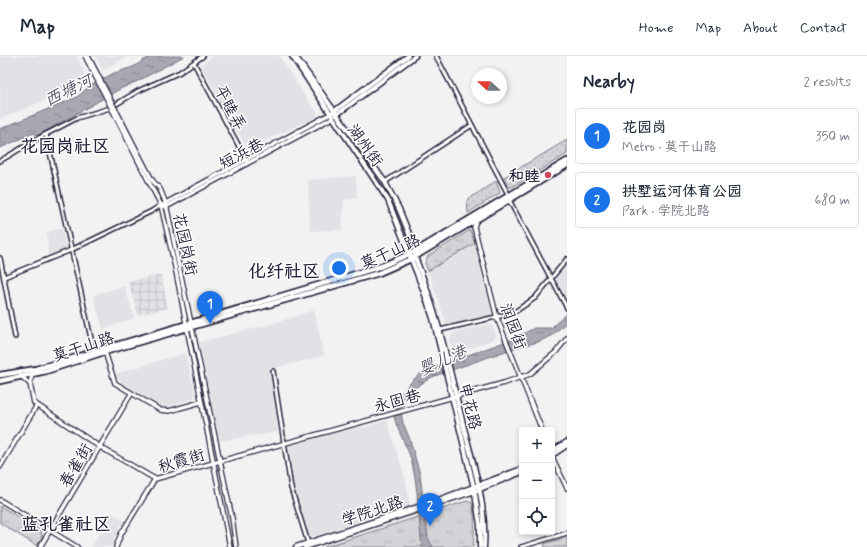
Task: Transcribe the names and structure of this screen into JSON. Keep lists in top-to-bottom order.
{
  "streets": {
    "main road": [
      "湖州街",
      "莫干山路",
      "申花路",
      "学院北路"
    ],
    "street": [
      "平睦弄",
      "短浜巷",
      "花园岗街",
      "润园街",
      "永固巷",
      "秋霞街",
      "春雀街"
    ]
  },
  "crossings": [
    ["平睦弄", "短浜巷"],
    ["湖州街", "短浜巷"],
    ["湖州街", "莫干山路"],
    ["湖州街", "申花路"],
    ["短浜巷", "花园岗街"],
    ["花园岗街", "莫干山路"],
    ["花园岗街", "永固巷"],
    ["花园岗街", "秋霞街"],
    ["莫干山路", "申花路"],
    ["润园街", "永固巷"],
    ["永固巷", "申花路"],
    ["永固巷", "秋霞街"],
    ["申花路", "学院北路"]
  ],
  "districts": ["花园岗社区", "化纤社区", "蓝孔雀社区"],
  "water": ["西塘河", "婴儿港"],
  "places": ["和睦"],
  "north": "left",
  "page": {
    "header": "Map",
    "nav": [
      "Home",
      "Map",
      "About",
      "Contact"
    ],
    "heading": ["Nearby", "2 results"],
    "list": [
      {
        "mark": "1",
        "name": "花园岗",
        "note": "Metro · 莫干山路",
        "value": "350 m"
      },
      {
        "mark": "2",
        "name": "拱墅运河体育公园",
        "note": "Park · 学院北路",
        "value": "680 m"
      }
    ],
    "pins": ["1", "2"],
    "map_buttons": ["+", "−"]
  }
}
